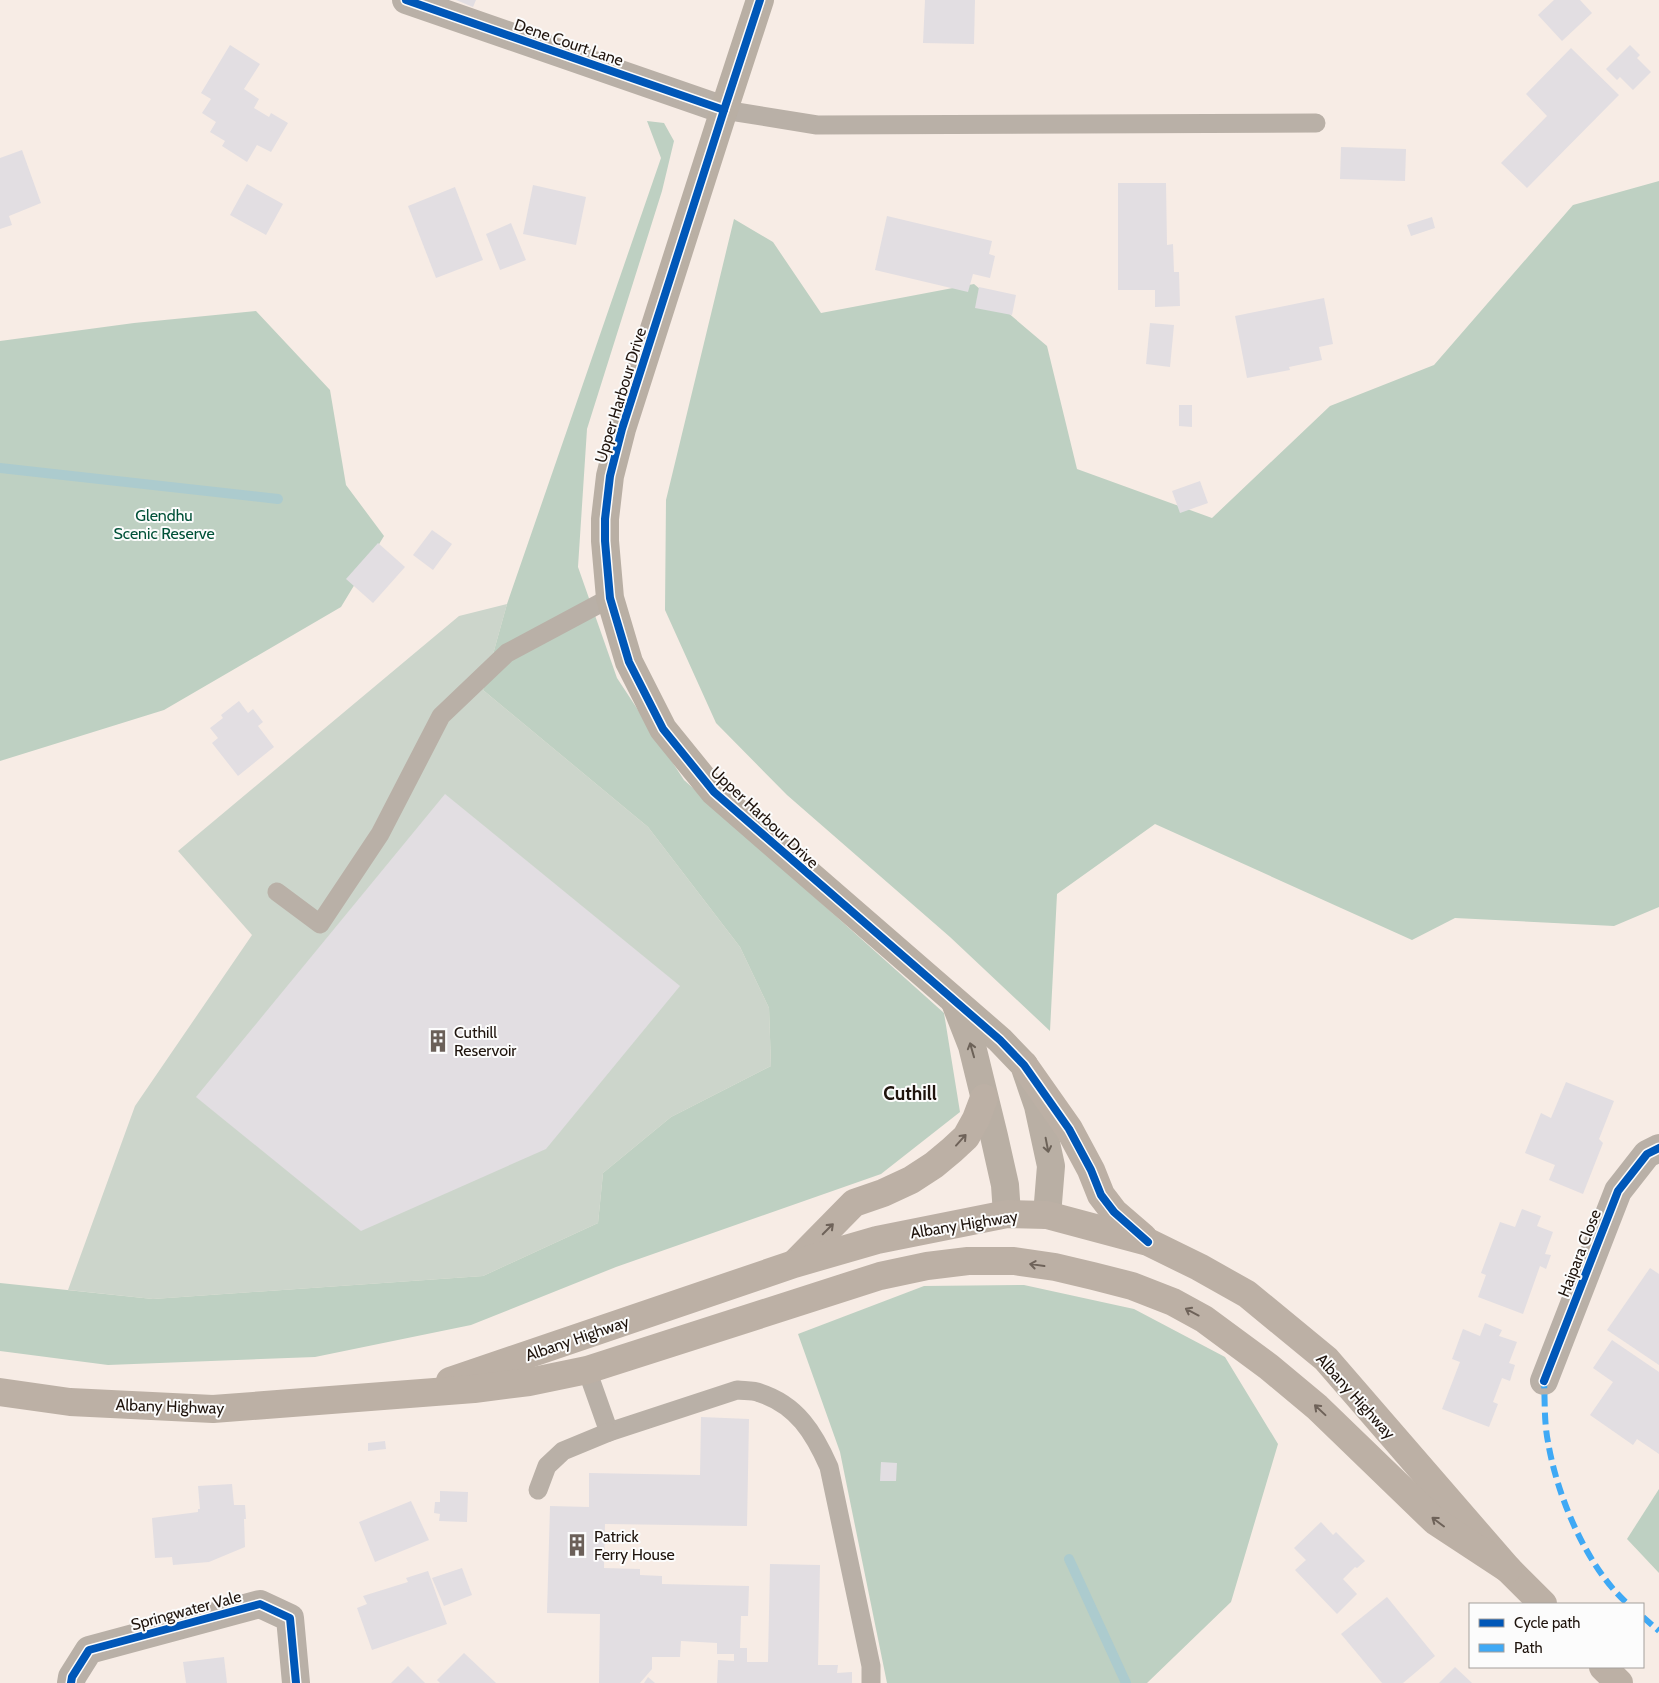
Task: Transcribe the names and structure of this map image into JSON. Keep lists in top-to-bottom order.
{
  "streets": {
    "main road": ["Upper Harbour Drive", "Albany Highway"],
    "street": ["Dene Court Lane", "Haipara Close", "Springwater Vale"]
  },
  "crossings": [
    ["Dene Court Lane", "Upper Harbour Drive"],
    ["Upper Harbour Drive", "Albany Highway"]
  ],
  "districts": ["Cuthill"],
  "parks": ["Glendhu Scenic Reserve"],
  "places": {
    "building": ["Cuthill Reservoir", "Patrick Ferry House"]
  },
  "legend": ["Cycle path", "Path"]
}
